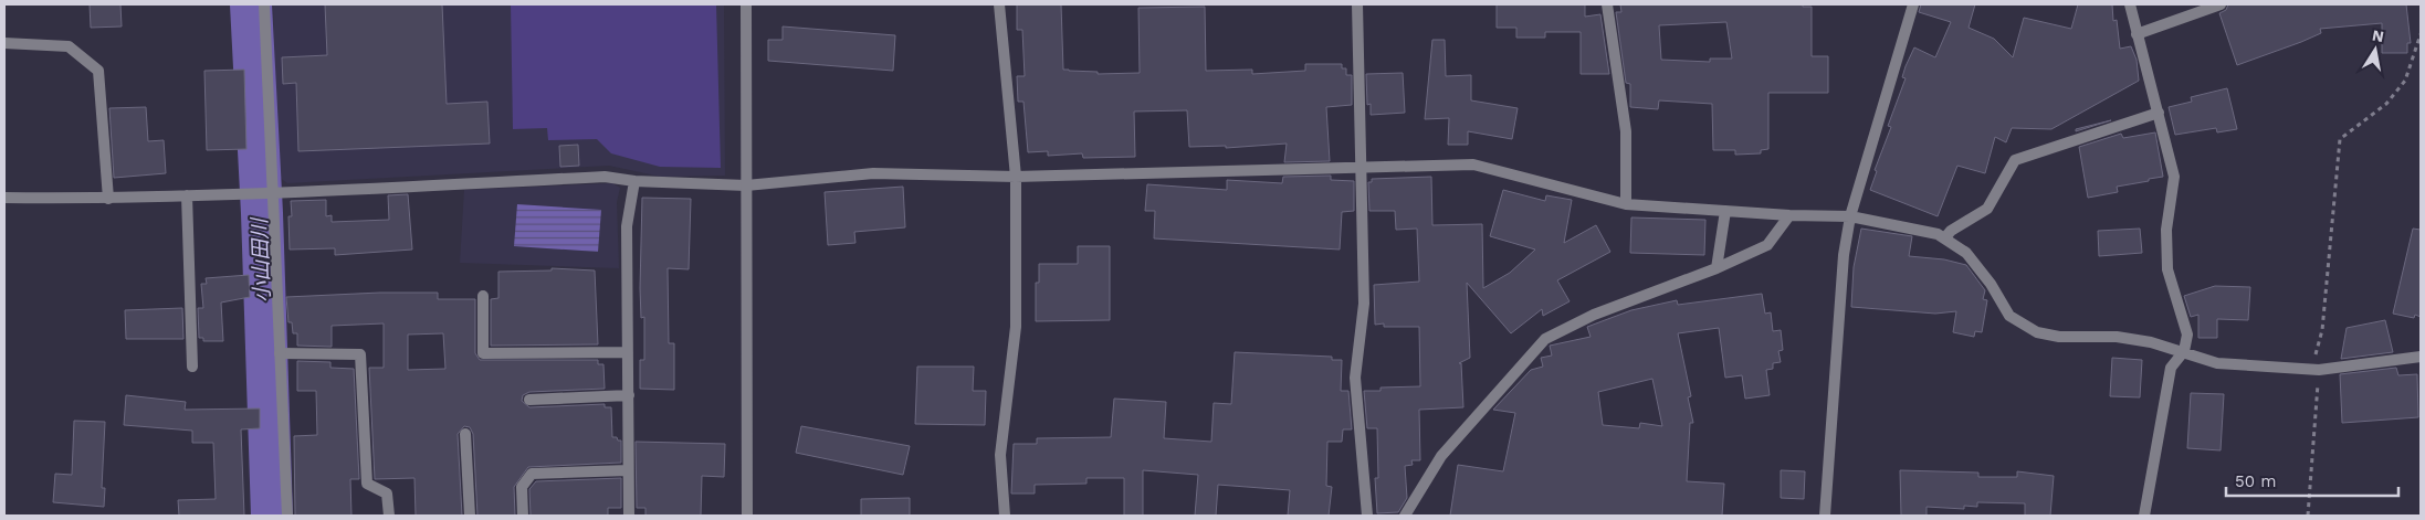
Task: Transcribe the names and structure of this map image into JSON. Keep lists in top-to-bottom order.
{
  "water": ["小山田川"],
  "scale_bar": "50 m",
  "north": "top"
}
